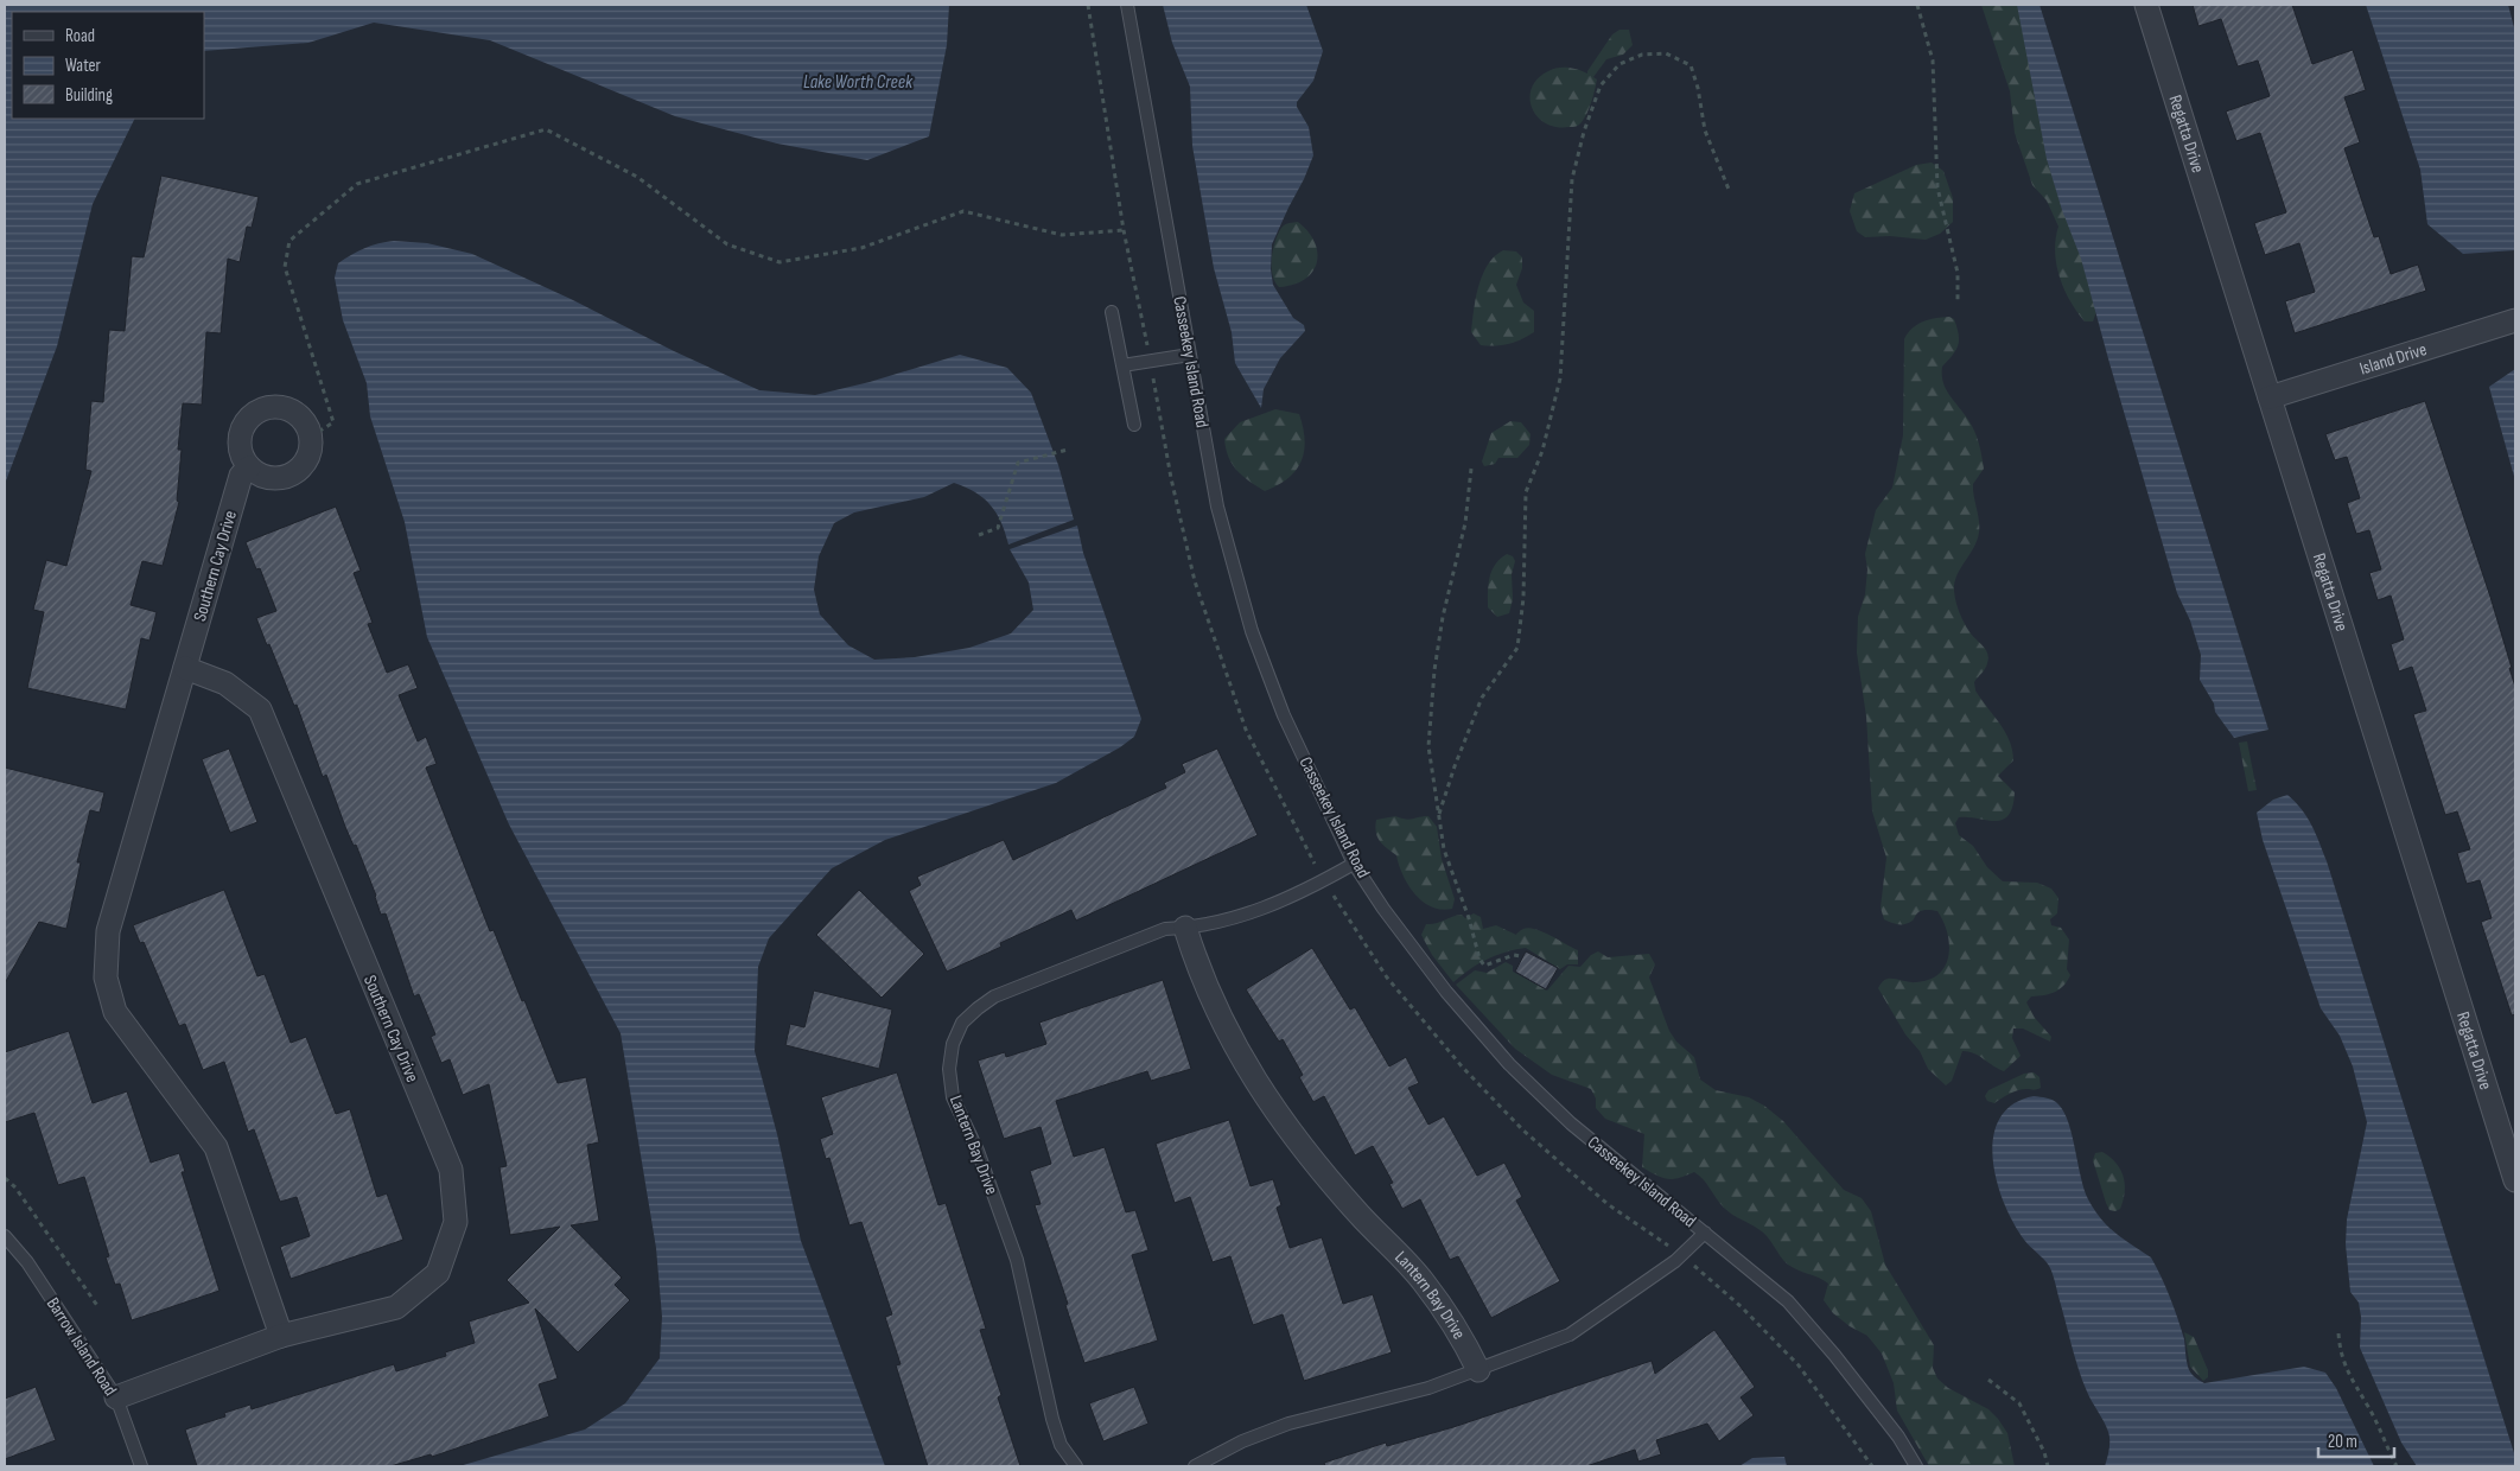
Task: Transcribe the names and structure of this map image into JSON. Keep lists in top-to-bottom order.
{
  "streets": {
    "street": [
      "Regatta Drive",
      "Island Drive",
      "Southern Cay Drive",
      "Lantern Bay Drive"
    ],
    "lane": ["Casseekey Island Road", "Barrow Island Road"]
  },
  "crossings": [
    ["Regatta Drive", "Island Drive"],
    ["Casseekey Island Road", "Lantern Bay Drive"],
    ["Southern Cay Drive", "Barrow Island Road"]
  ],
  "water": ["Lake Worth Creek"],
  "legend": ["Road", "Water", "Building"],
  "scale_bar": "20 m"
}
